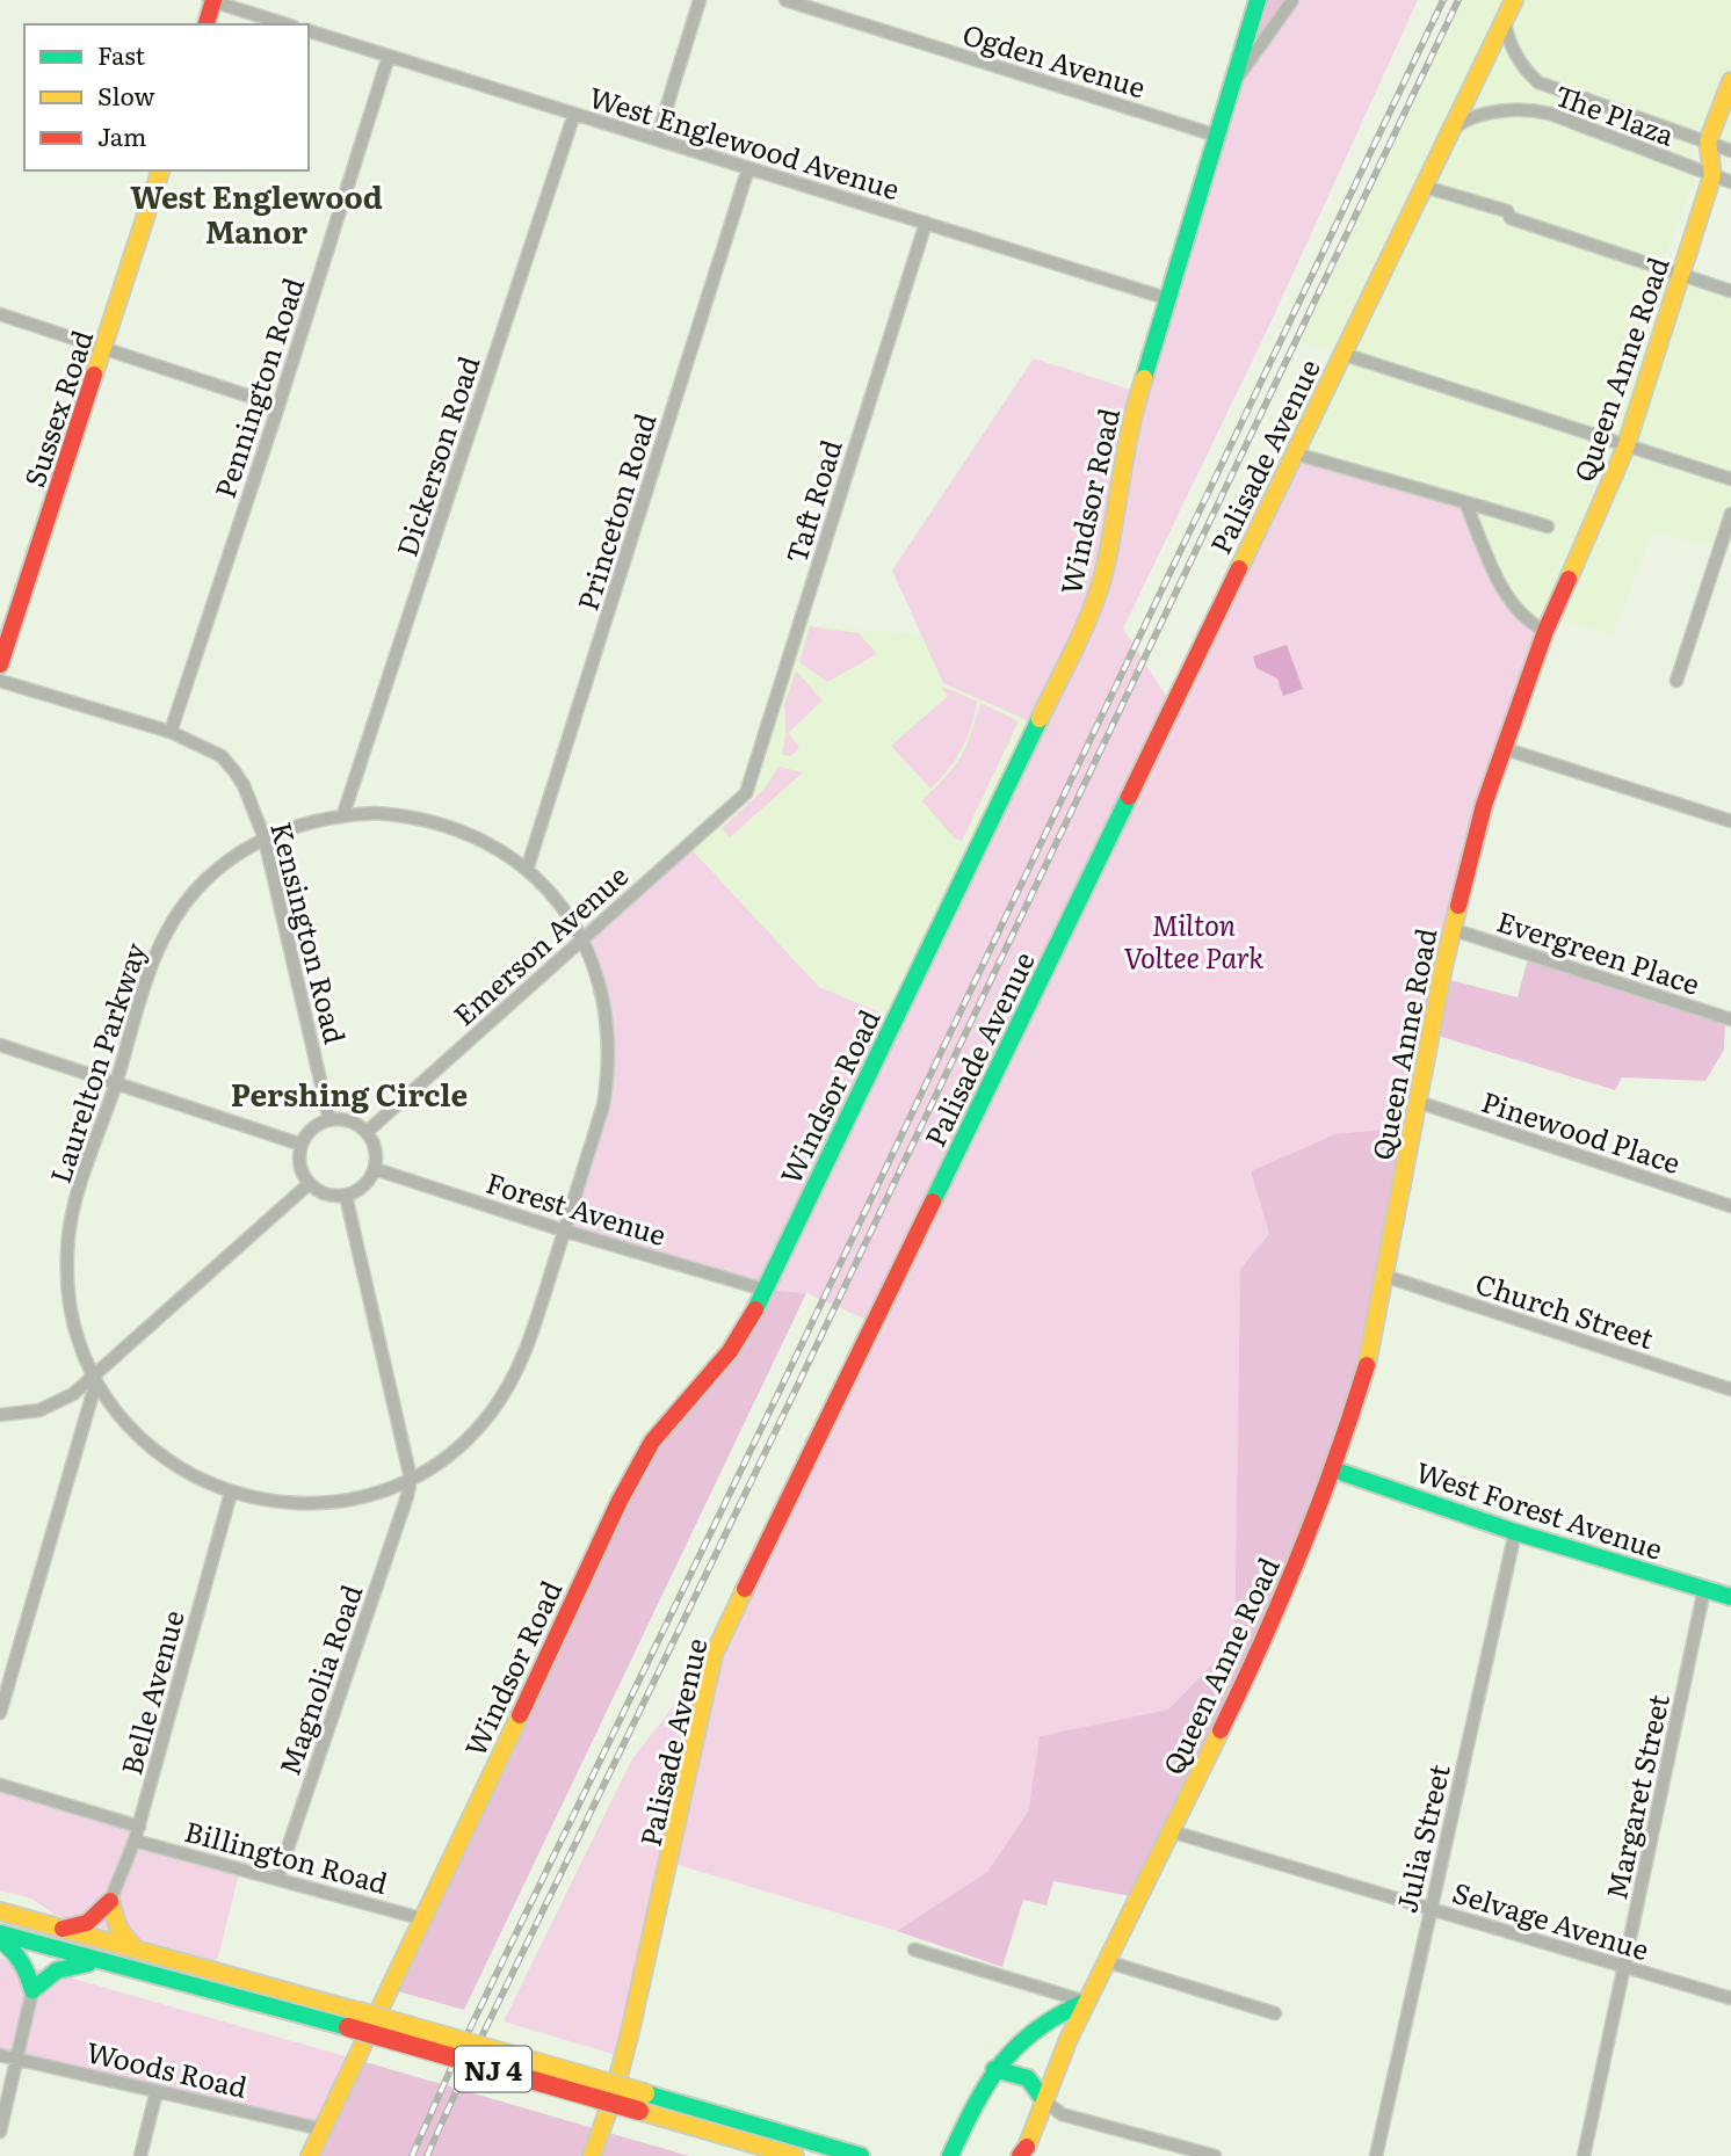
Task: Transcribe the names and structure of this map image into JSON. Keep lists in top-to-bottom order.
{
  "streets": {
    "main road": [
      "Queen Anne Road",
      "Sussex Road",
      "Palisade Avenue",
      "Windsor Road",
      "West Forest Avenue",
      "NJ 4"
    ],
    "street": [
      "Ogden Avenue",
      "The Plaza",
      "West Englewood Avenue",
      "Pennington Road",
      "Dickerson Road",
      "Taft Road",
      "Princeton Road",
      "Kensington Road",
      "Emerson Avenue",
      "Evergreen Place",
      "Laurelton Parkway",
      "Pinewood Place",
      "Forest Avenue",
      "Church Street",
      "Magnolia Road",
      "Belle Avenue",
      "Margaret Street",
      "Julia Street",
      "Billington Road",
      "Selvage Avenue",
      "Woods Road"
    ]
  },
  "crossings": [
    ["Ogden Avenue", "Windsor Road"],
    ["The Plaza", "Queen Anne Road"],
    ["The Plaza", "Palisade Avenue"],
    ["West Englewood Avenue", "Pennington Road"],
    ["West Englewood Avenue", "Dickerson Road"],
    ["West Englewood Avenue", "Taft Road"],
    ["West Englewood Avenue", "Windsor Road"],
    ["West Englewood Avenue", "Princeton Road"],
    ["Queen Anne Road", "Evergreen Place"],
    ["Queen Anne Road", "Pinewood Place"],
    ["Queen Anne Road", "Church Street"],
    ["Queen Anne Road", "West Forest Avenue"],
    ["Queen Anne Road", "Selvage Avenue"],
    ["Pennington Road", "Kensington Road"],
    ["Dickerson Road", "Laurelton Parkway"],
    ["Taft Road", "Emerson Avenue"],
    ["Windsor Road", "Forest Avenue"],
    ["Windsor Road", "Billington Road"],
    ["Windsor Road", "Woods Road"],
    ["Princeton Road", "Laurelton Parkway"],
    ["Kensington Road", "Emerson Avenue"],
    ["Kensington Road", "Laurelton Parkway"],
    ["Kensington Road", "Forest Avenue"],
    ["Emerson Avenue", "Laurelton Parkway"],
    ["Emerson Avenue", "Forest Avenue"],
    ["Laurelton Parkway", "Forest Avenue"],
    ["Laurelton Parkway", "Magnolia Road"],
    ["Laurelton Parkway", "Belle Avenue"],
    ["West Forest Avenue", "Margaret Street"],
    ["West Forest Avenue", "Julia Street"],
    ["Magnolia Road", "Billington Road"],
    ["Belle Avenue", "Billington Road"],
    ["Margaret Street", "Selvage Avenue"],
    ["Julia Street", "Selvage Avenue"]
  ],
  "districts": ["West Englewood Manor", "Pershing Circle"],
  "parks": ["Milton Voltee Park"],
  "legend": ["Fast", "Slow", "Jam"]
}
